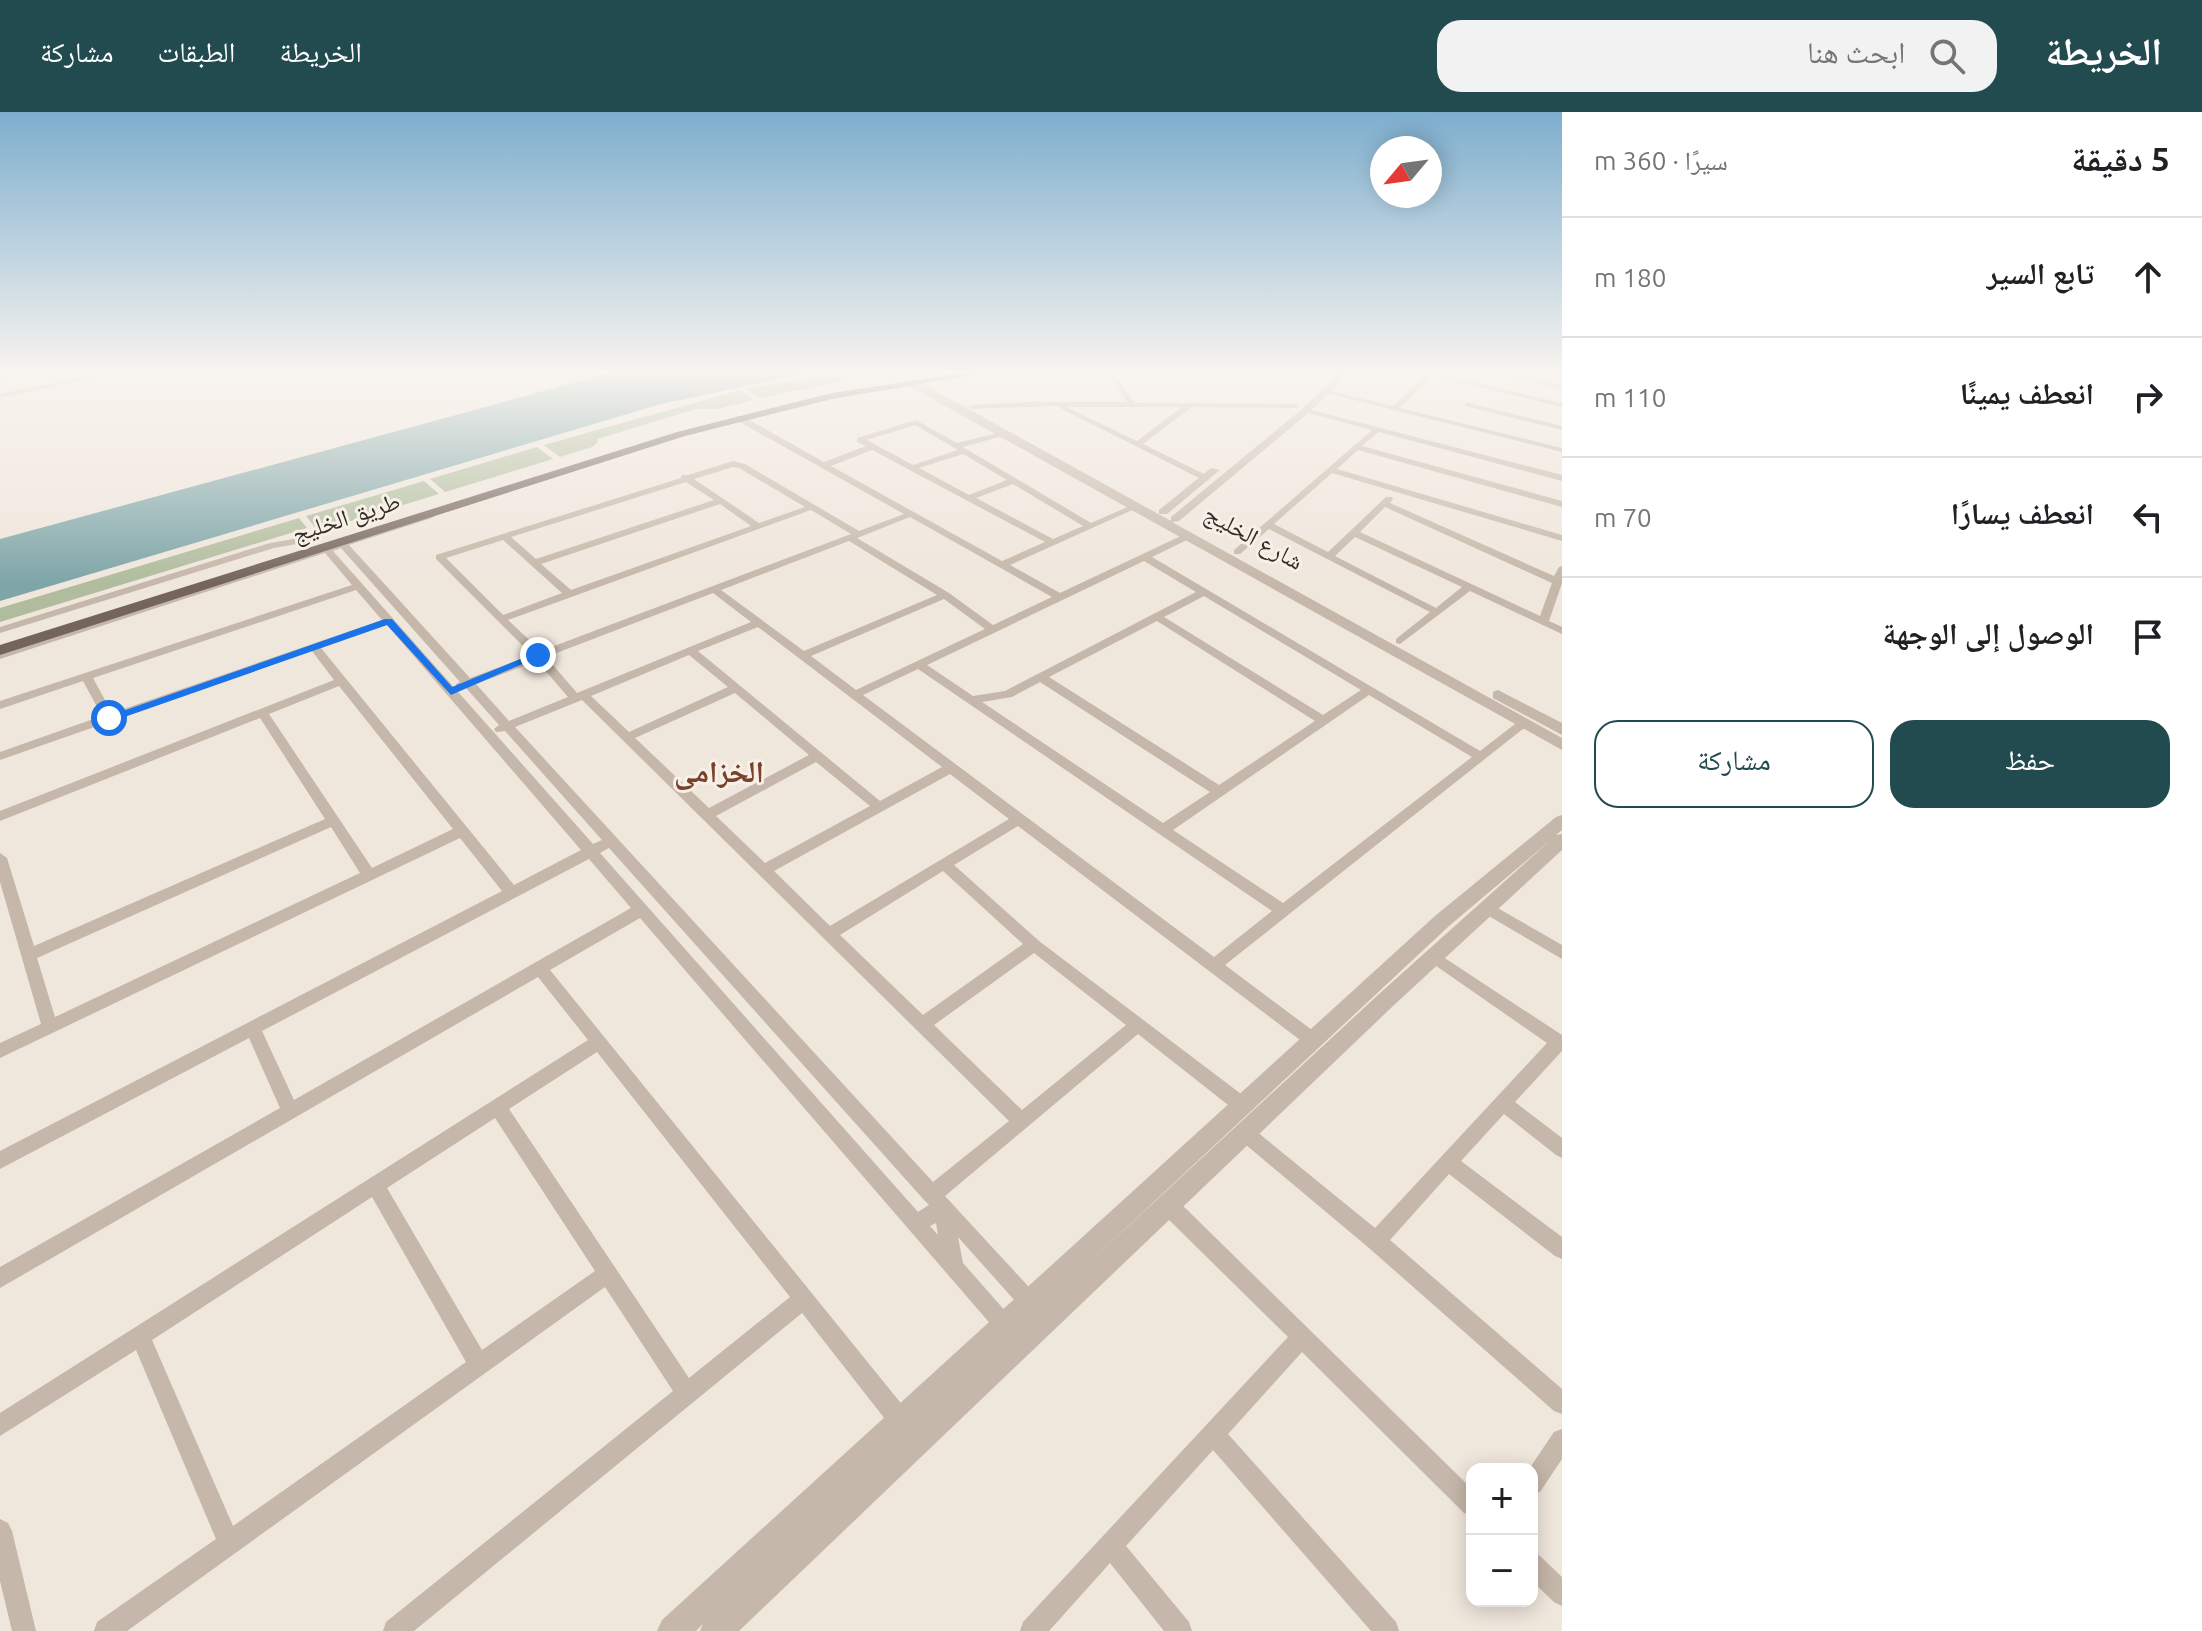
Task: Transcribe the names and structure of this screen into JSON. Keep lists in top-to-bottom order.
{
  "streets": {
    "main road": ["طريق الخليج"],
    "street": ["شارع الخليج"]
  },
  "districts": ["الخزامى"],
  "north": "bottom left",
  "page": {
    "header": "الخريطة",
    "search": "ابحث هنا",
    "nav": ["الخريطة", "الطبقات", "مشاركة"],
    "heading": ["5 دقيقة", "سيرًا · 360 m"],
    "list": [
      ["تابع السير", "180 m"],
      ["انعطف يمينًا", "110 m"],
      ["انعطف يسارًا", "70 m"],
      "الوصول إلى الوجهة"
    ],
    "buttons": ["حفظ", "مشاركة"],
    "map_buttons": ["+", "−"]
  }
}
